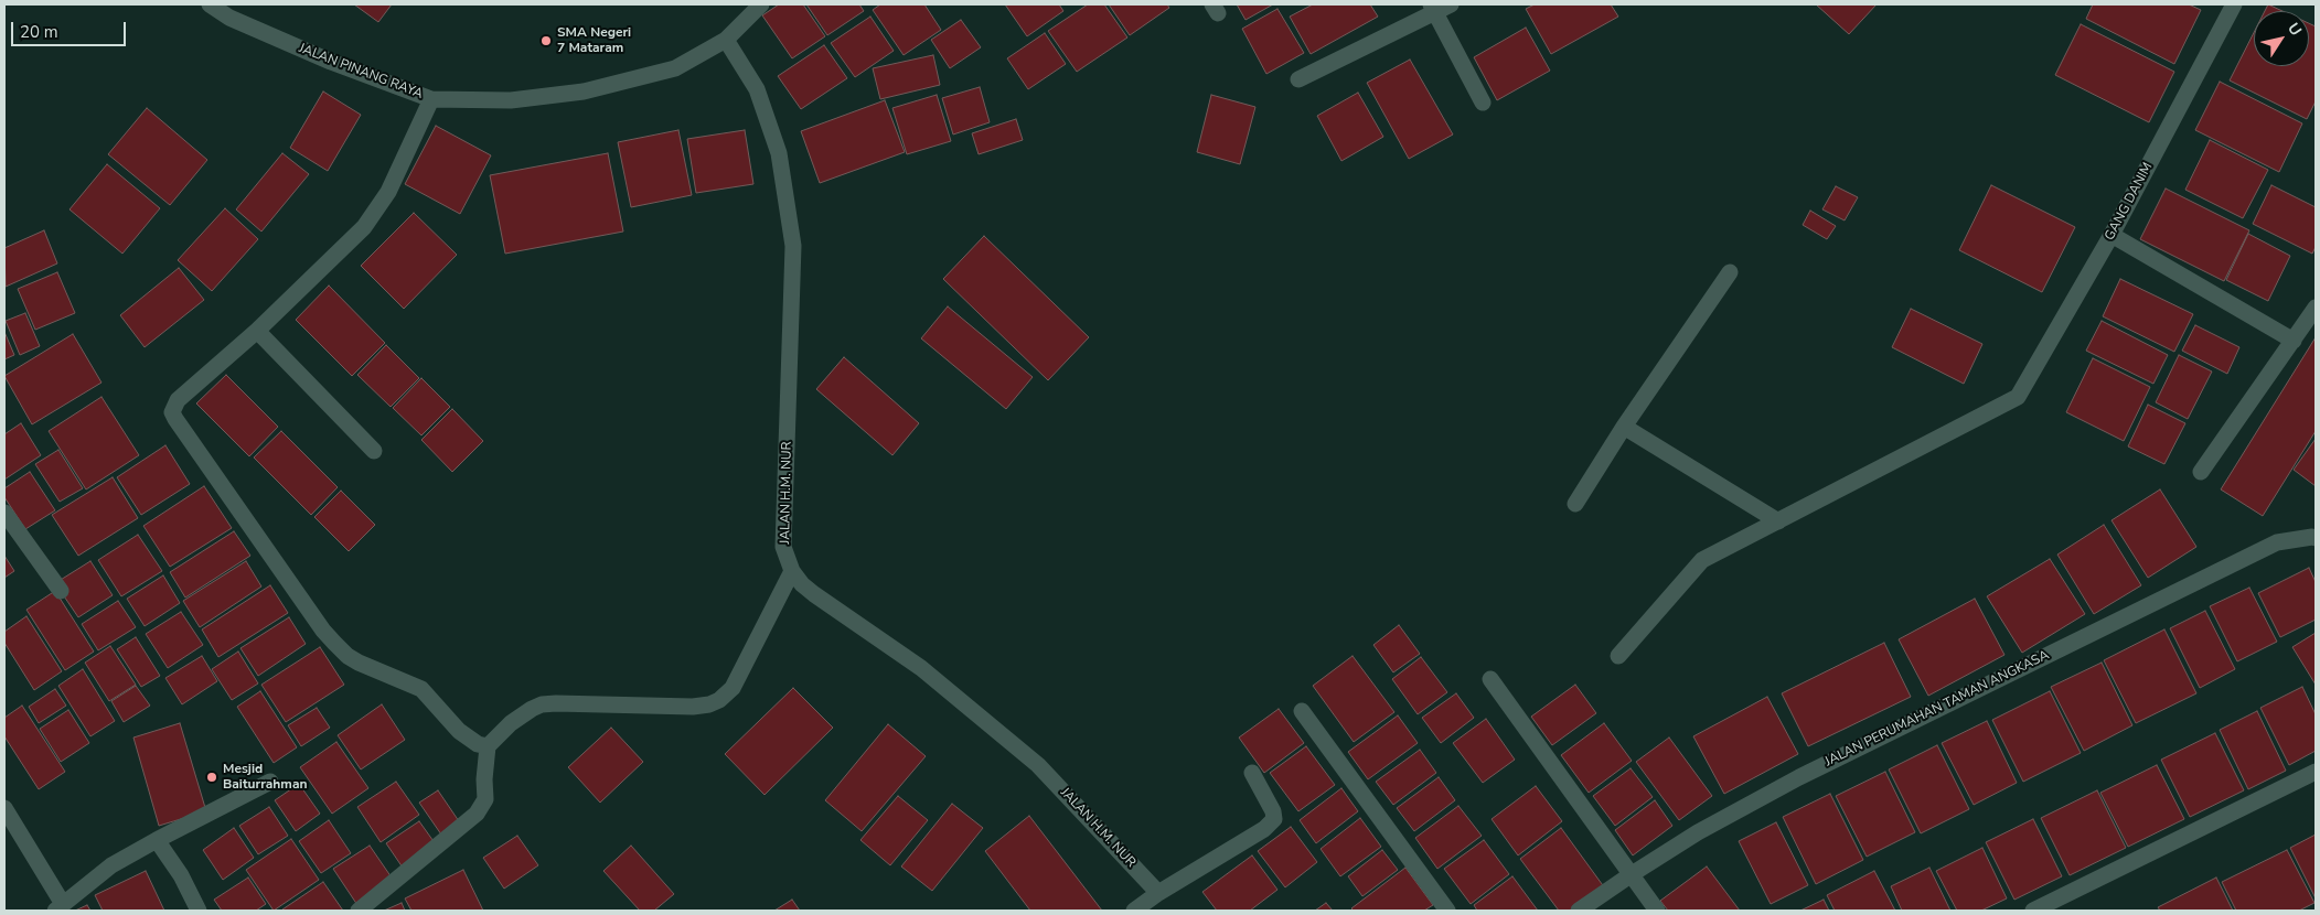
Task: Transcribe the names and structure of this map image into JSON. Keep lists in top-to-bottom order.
{
  "streets": {
    "street": [
      "JALAN PINANG RAYA",
      "GANG DANIM",
      "JALAN H.M. NUR",
      "JALAN PERUMAHAN TAMAN ANGKASA"
    ]
  },
  "crossings": [
    ["JALAN PINANG RAYA", "JALAN H.M. NUR"]
  ],
  "places": ["SMA Negeri 7 Mataram", "Mesjid Baiturrahman"],
  "scale_bar": "20 m",
  "north": "top right"
}
